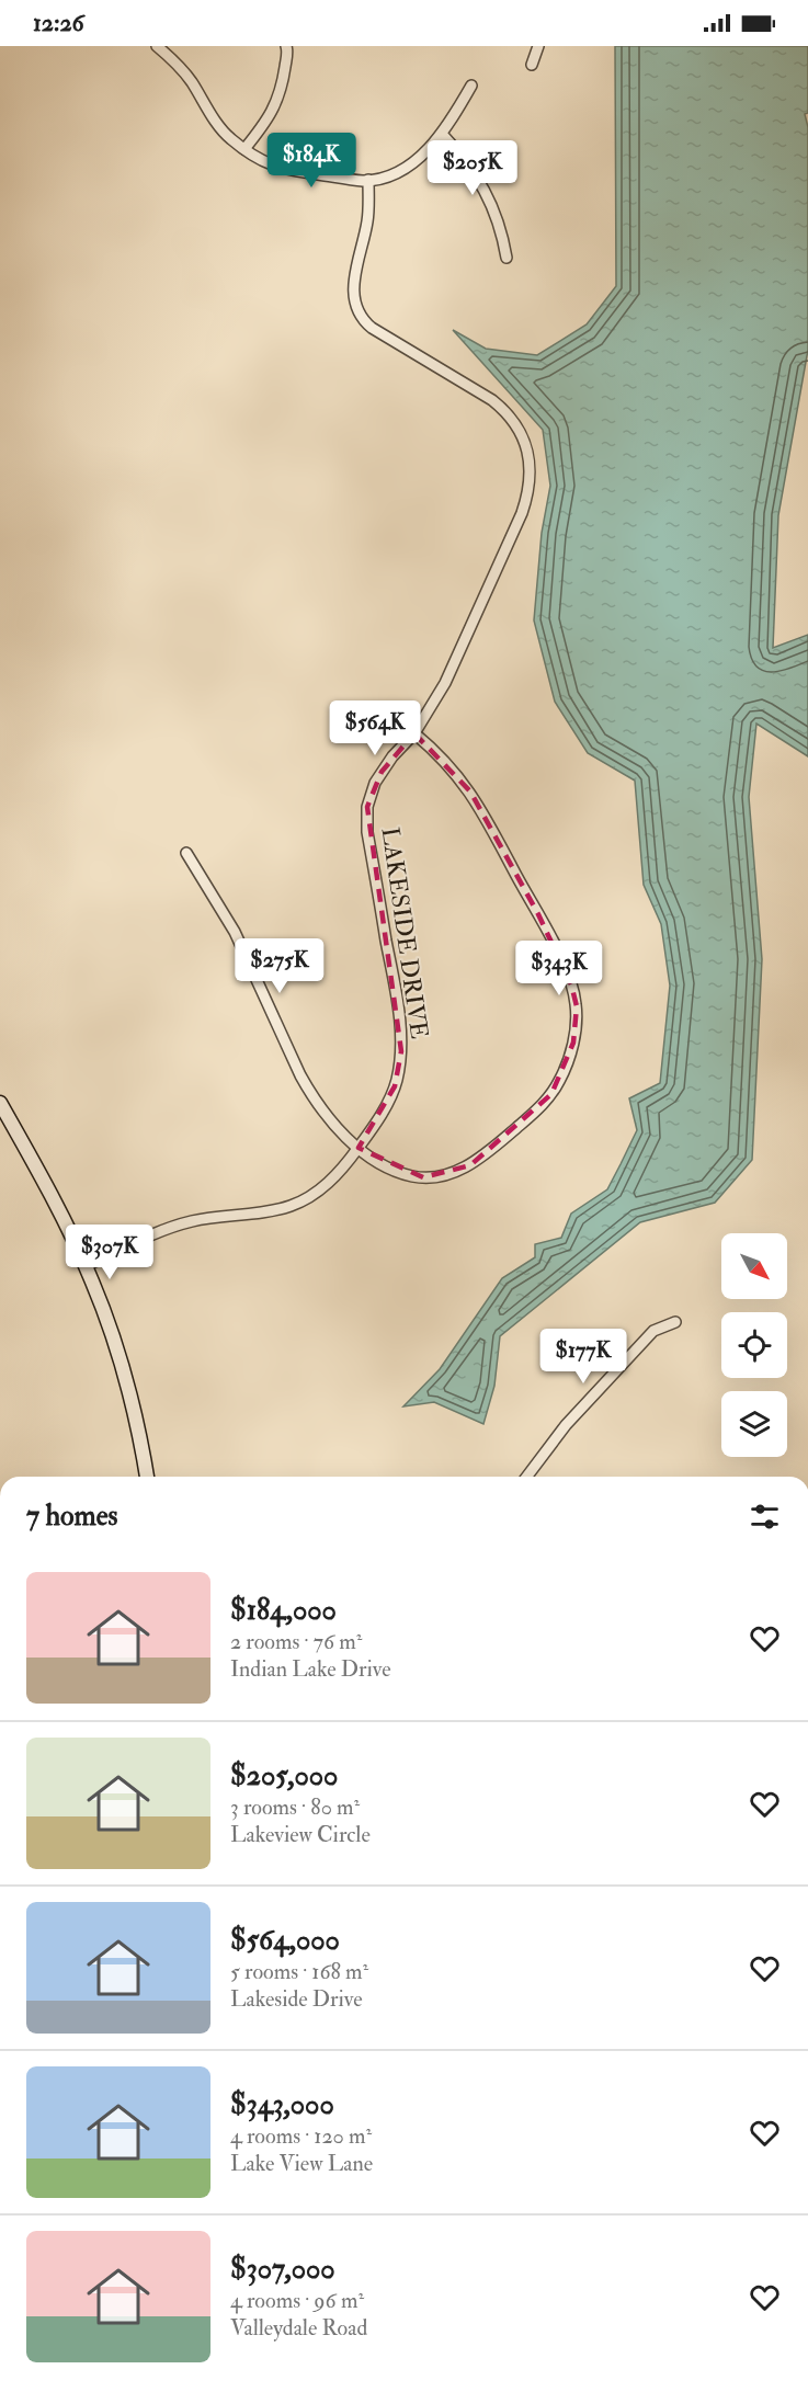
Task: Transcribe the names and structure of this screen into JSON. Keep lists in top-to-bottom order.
{
  "streets": {
    "street": ["LAKESIDE DRIVE"]
  },
  "north": "bottom right",
  "page": {
    "status": "12:26",
    "price": [
      "$184K",
      "$205K",
      "$564K",
      "$275K",
      "$343K",
      "$307K",
      "$177K"
    ],
    "heading": "7 homes",
    "list": [
      {
        "name": "$184,000",
        "note": "2 rooms · 76 m² · Indian Lake Drive"
      },
      {
        "name": "$205,000",
        "note": "3 rooms · 80 m² · Lakeview Circle"
      },
      {
        "name": "$564,000",
        "note": "5 rooms · 168 m² · Lakeside Drive"
      },
      {
        "name": "$343,000",
        "note": "4 rooms · 120 m² · Lake View Lane"
      },
      {
        "name": "$307,000",
        "note": "4 rooms · 96 m² · Valleydale Road"
      }
    ]
  }
}
